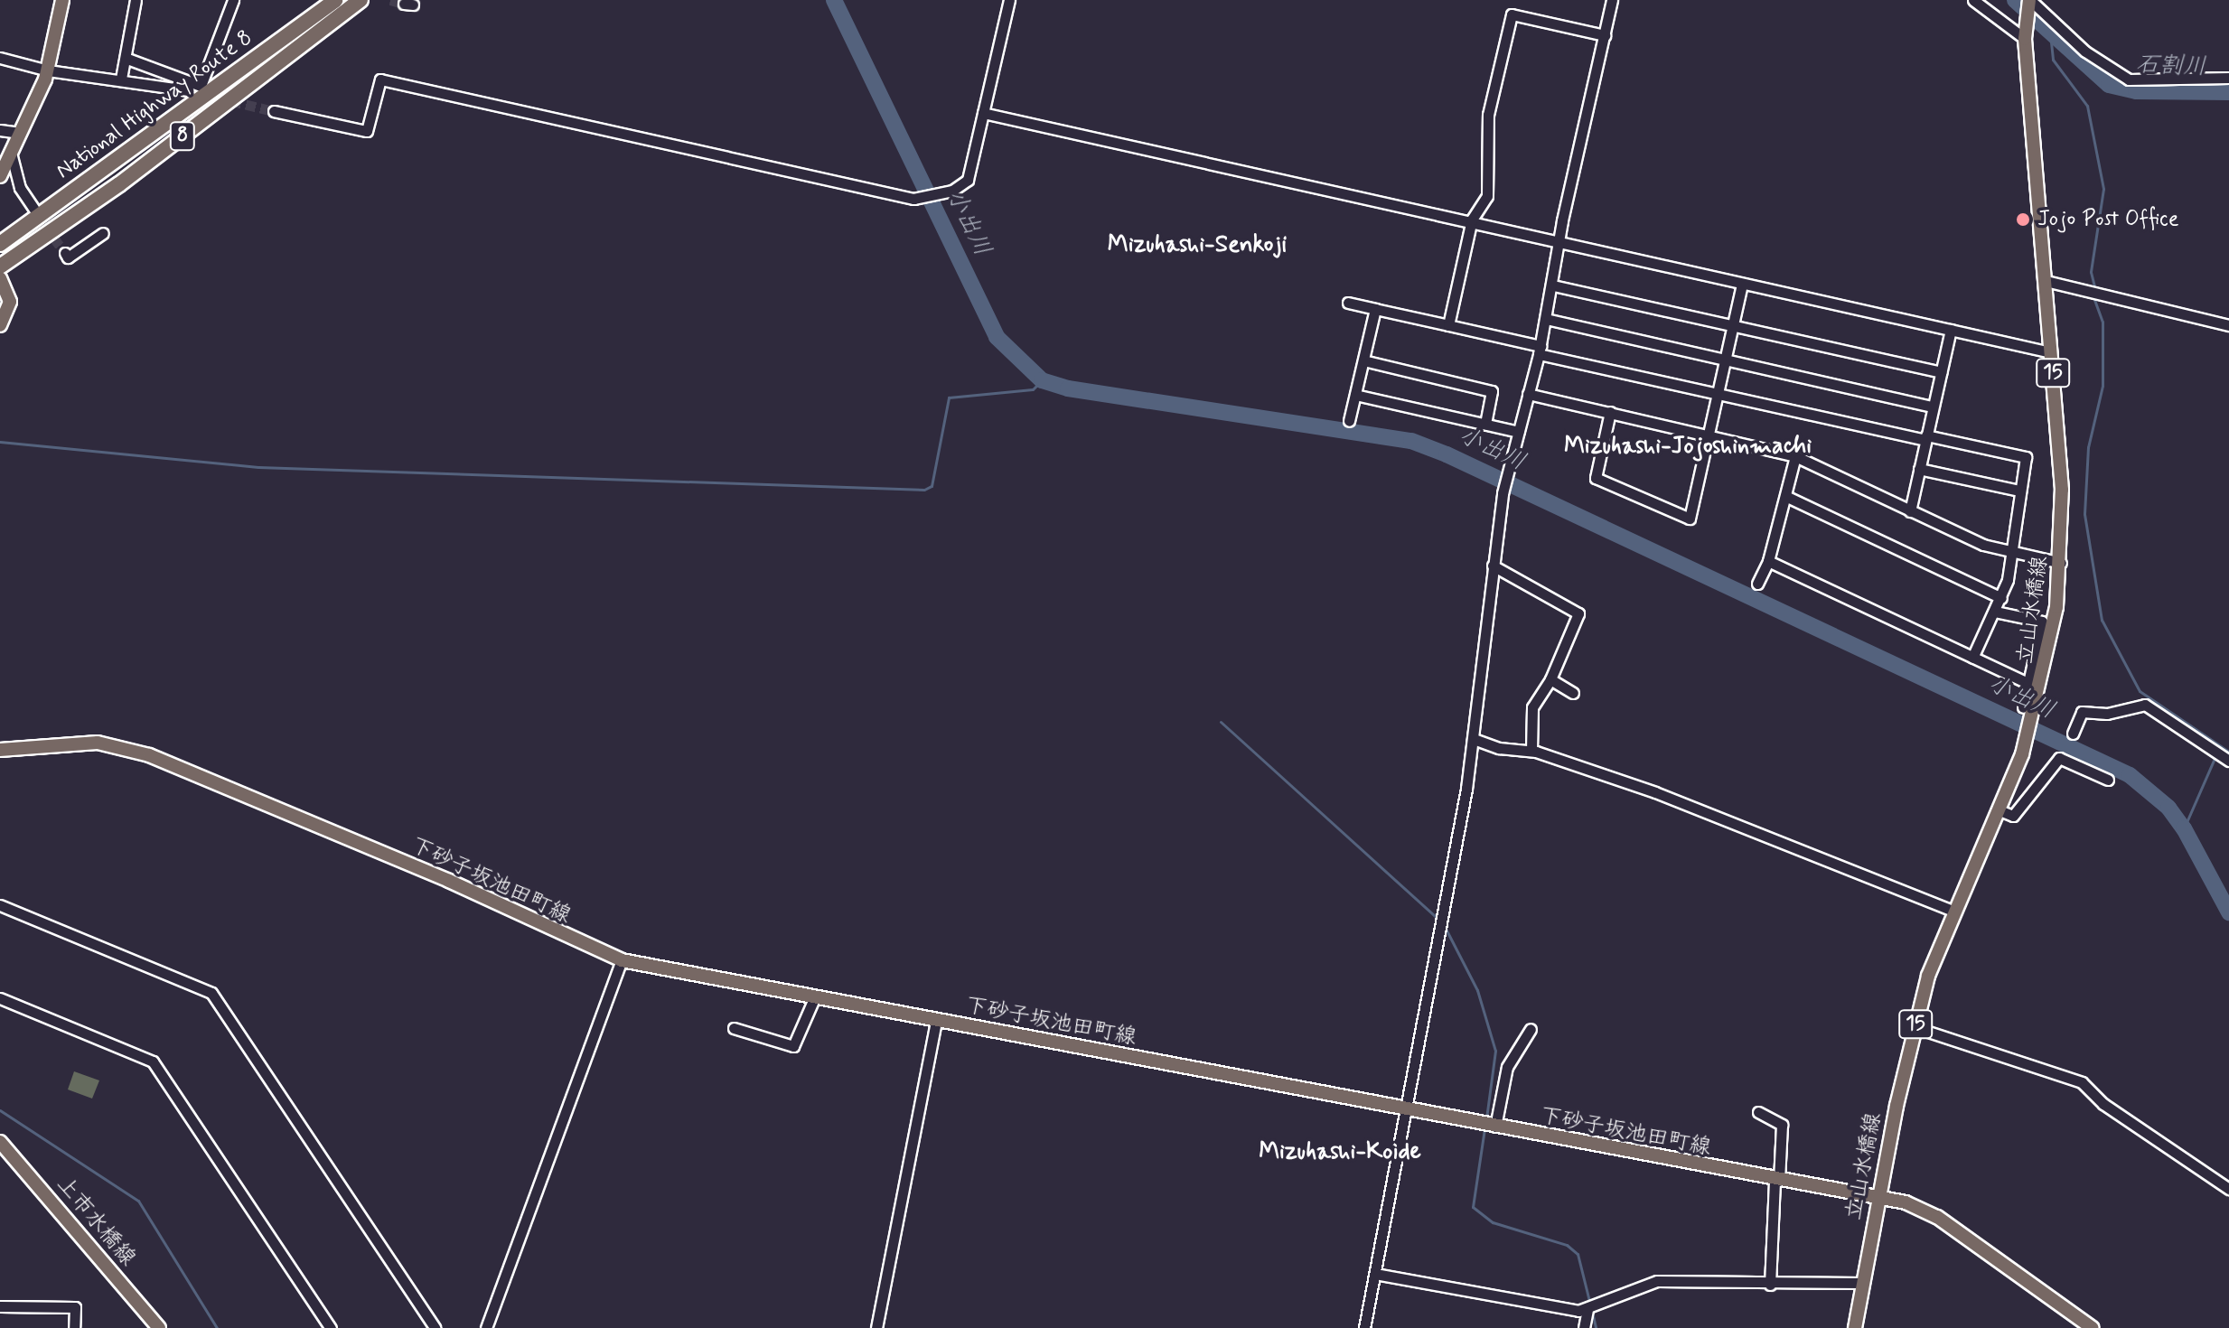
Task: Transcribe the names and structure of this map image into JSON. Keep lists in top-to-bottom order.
{
  "streets": {
    "highway": ["National Highway Route 8", "8"],
    "main road": [
      "15",
      "立山水橋線",
      "下砂子坂池田町線",
      "上市水橋線"
    ]
  },
  "crossings": [
    ["立山水橋線", "下砂子坂池田町線"]
  ],
  "districts": ["Mizuhashi-Senkoji", "Mizuhashi-Jojoshinmachi", "Mizuhashi-Koide"],
  "water": ["石割川", "小出川"],
  "places": ["Jojo Post Office"]
}
